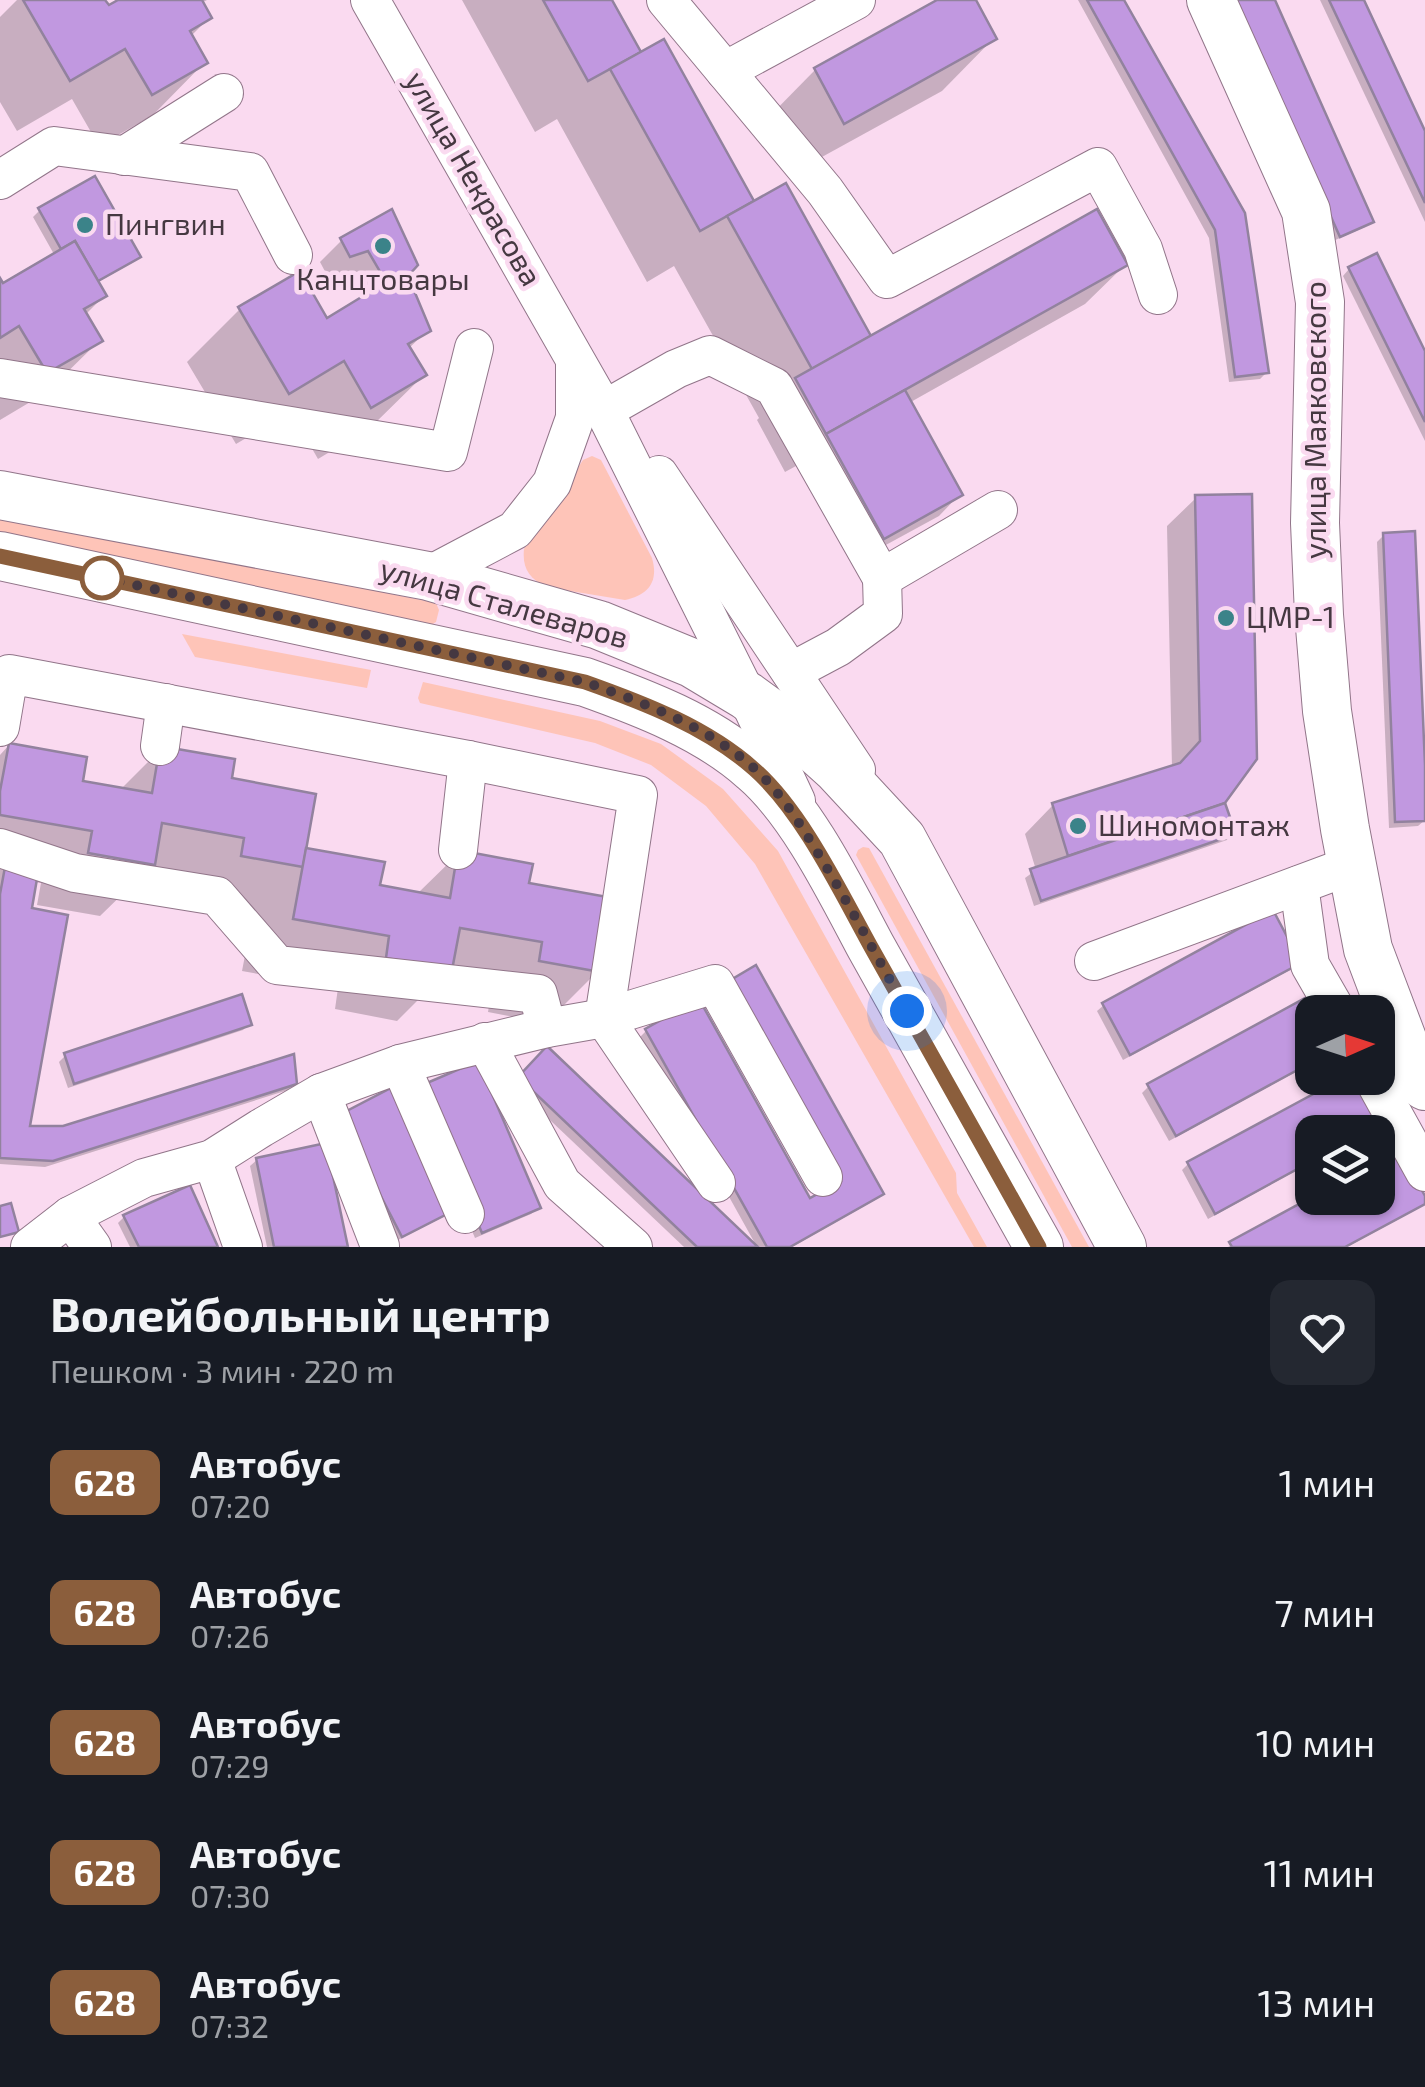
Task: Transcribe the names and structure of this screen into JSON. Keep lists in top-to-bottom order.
{
  "streets": {
    "main road": ["улица Маяковского", "улица Сталеваров"],
    "street": ["улица Некрасова"]
  },
  "places": [
    "Пингвин",
    "Канцтовары",
    "ЦМР-1",
    "Шиномонтаж"
  ],
  "lines": ["bus line 628"],
  "north": "right",
  "page": {
    "heading": ["Волейбольный центр", "Пешком · 3 мин · 220 m"],
    "list": [
      {
        "mark": "628",
        "name": "Автобус",
        "note": "07:20",
        "value": "1 мин"
      },
      {
        "mark": "628",
        "name": "Автобус",
        "note": "07:26",
        "value": "7 мин"
      },
      {
        "mark": "628",
        "name": "Автобус",
        "note": "07:29",
        "value": "10 мин"
      },
      {
        "mark": "628",
        "name": "Автобус",
        "note": "07:30",
        "value": "11 мин"
      },
      {
        "mark": "628",
        "name": "Автобус",
        "note": "07:32",
        "value": "13 мин"
      }
    ]
  }
}
